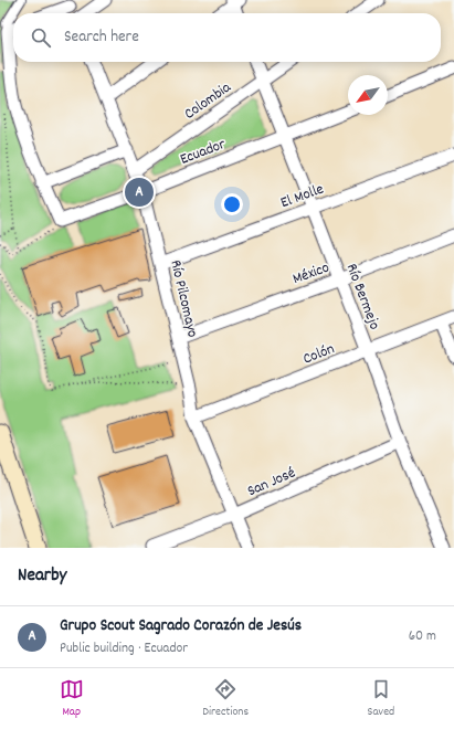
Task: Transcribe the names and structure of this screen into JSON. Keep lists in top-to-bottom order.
{
  "streets": {
    "street": [
      "Colombia",
      "Ecuador",
      "El Molle",
      "México",
      "Río Bermejo",
      "Río Pilcomayo",
      "Colón",
      "San José"
    ]
  },
  "crossings": [
    ["Colombia", "Río Bermejo"],
    ["Colombia", "Río Pilcomayo"],
    ["Ecuador", "Río Bermejo"],
    ["Ecuador", "Río Pilcomayo"],
    ["El Molle", "Río Bermejo"],
    ["El Molle", "Río Pilcomayo"],
    ["México", "Río Bermejo"],
    ["México", "Río Pilcomayo"],
    ["Río Bermejo", "Colón"],
    ["Río Bermejo", "San José"],
    ["Río Pilcomayo", "Colón"],
    ["Río Pilcomayo", "San José"]
  ],
  "north": "bottom left",
  "page": {
    "search": "Search here",
    "pins": "A",
    "heading": "Nearby",
    "list": [
      {
        "mark": "A",
        "name": "Grupo Scout Sagrado Corazón de Jesús",
        "note": "Public building · Ecuador",
        "value": "60 m"
      }
    ],
    "nav": ["Map", "Directions", "Saved"]
  }
}
